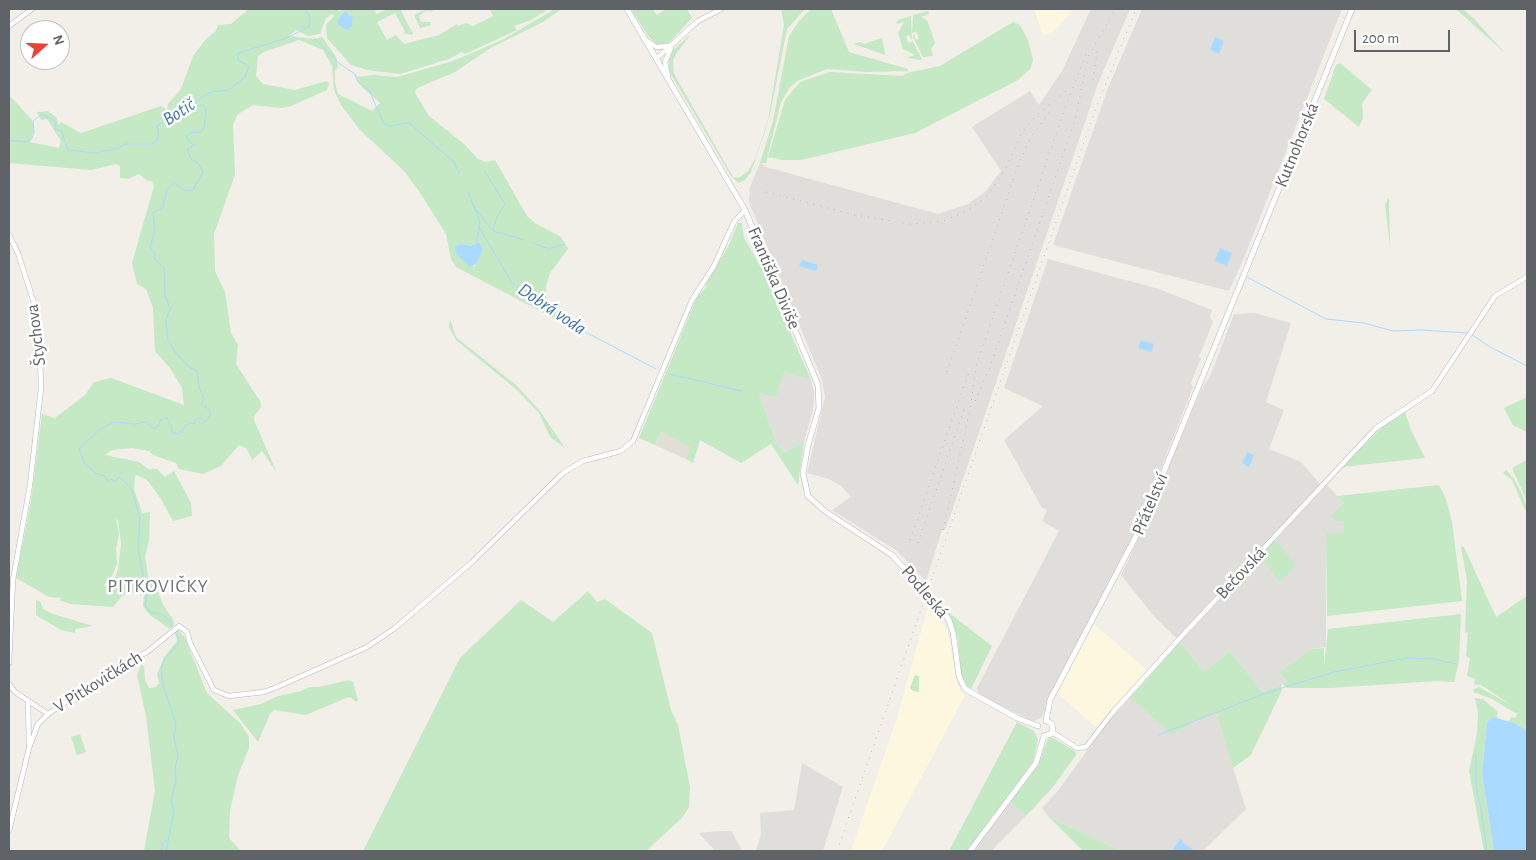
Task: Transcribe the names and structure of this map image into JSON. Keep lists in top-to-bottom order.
{
  "streets": {
    "main road": [
      "Kutnohorská",
      "Františka Diviše",
      "Přátelství",
      "Podleská"
    ],
    "street": ["Štychova", "Bečovská", "V Pitkovičkách"]
  },
  "crossings": [
    ["Kutnohorská", "Přátelství"],
    ["Františka Diviše", "Podleská"],
    ["Františka Diviše", "V Pitkovičkách"],
    ["Přátelství", "Bečovská"],
    ["Přátelství", "Podleská"],
    ["Bečovská", "Podleská"]
  ],
  "districts": ["PITKOVIČKY"],
  "water": ["Botič", "Dobrá voda"],
  "scale_bar": "200 m",
  "north": "right"
}
